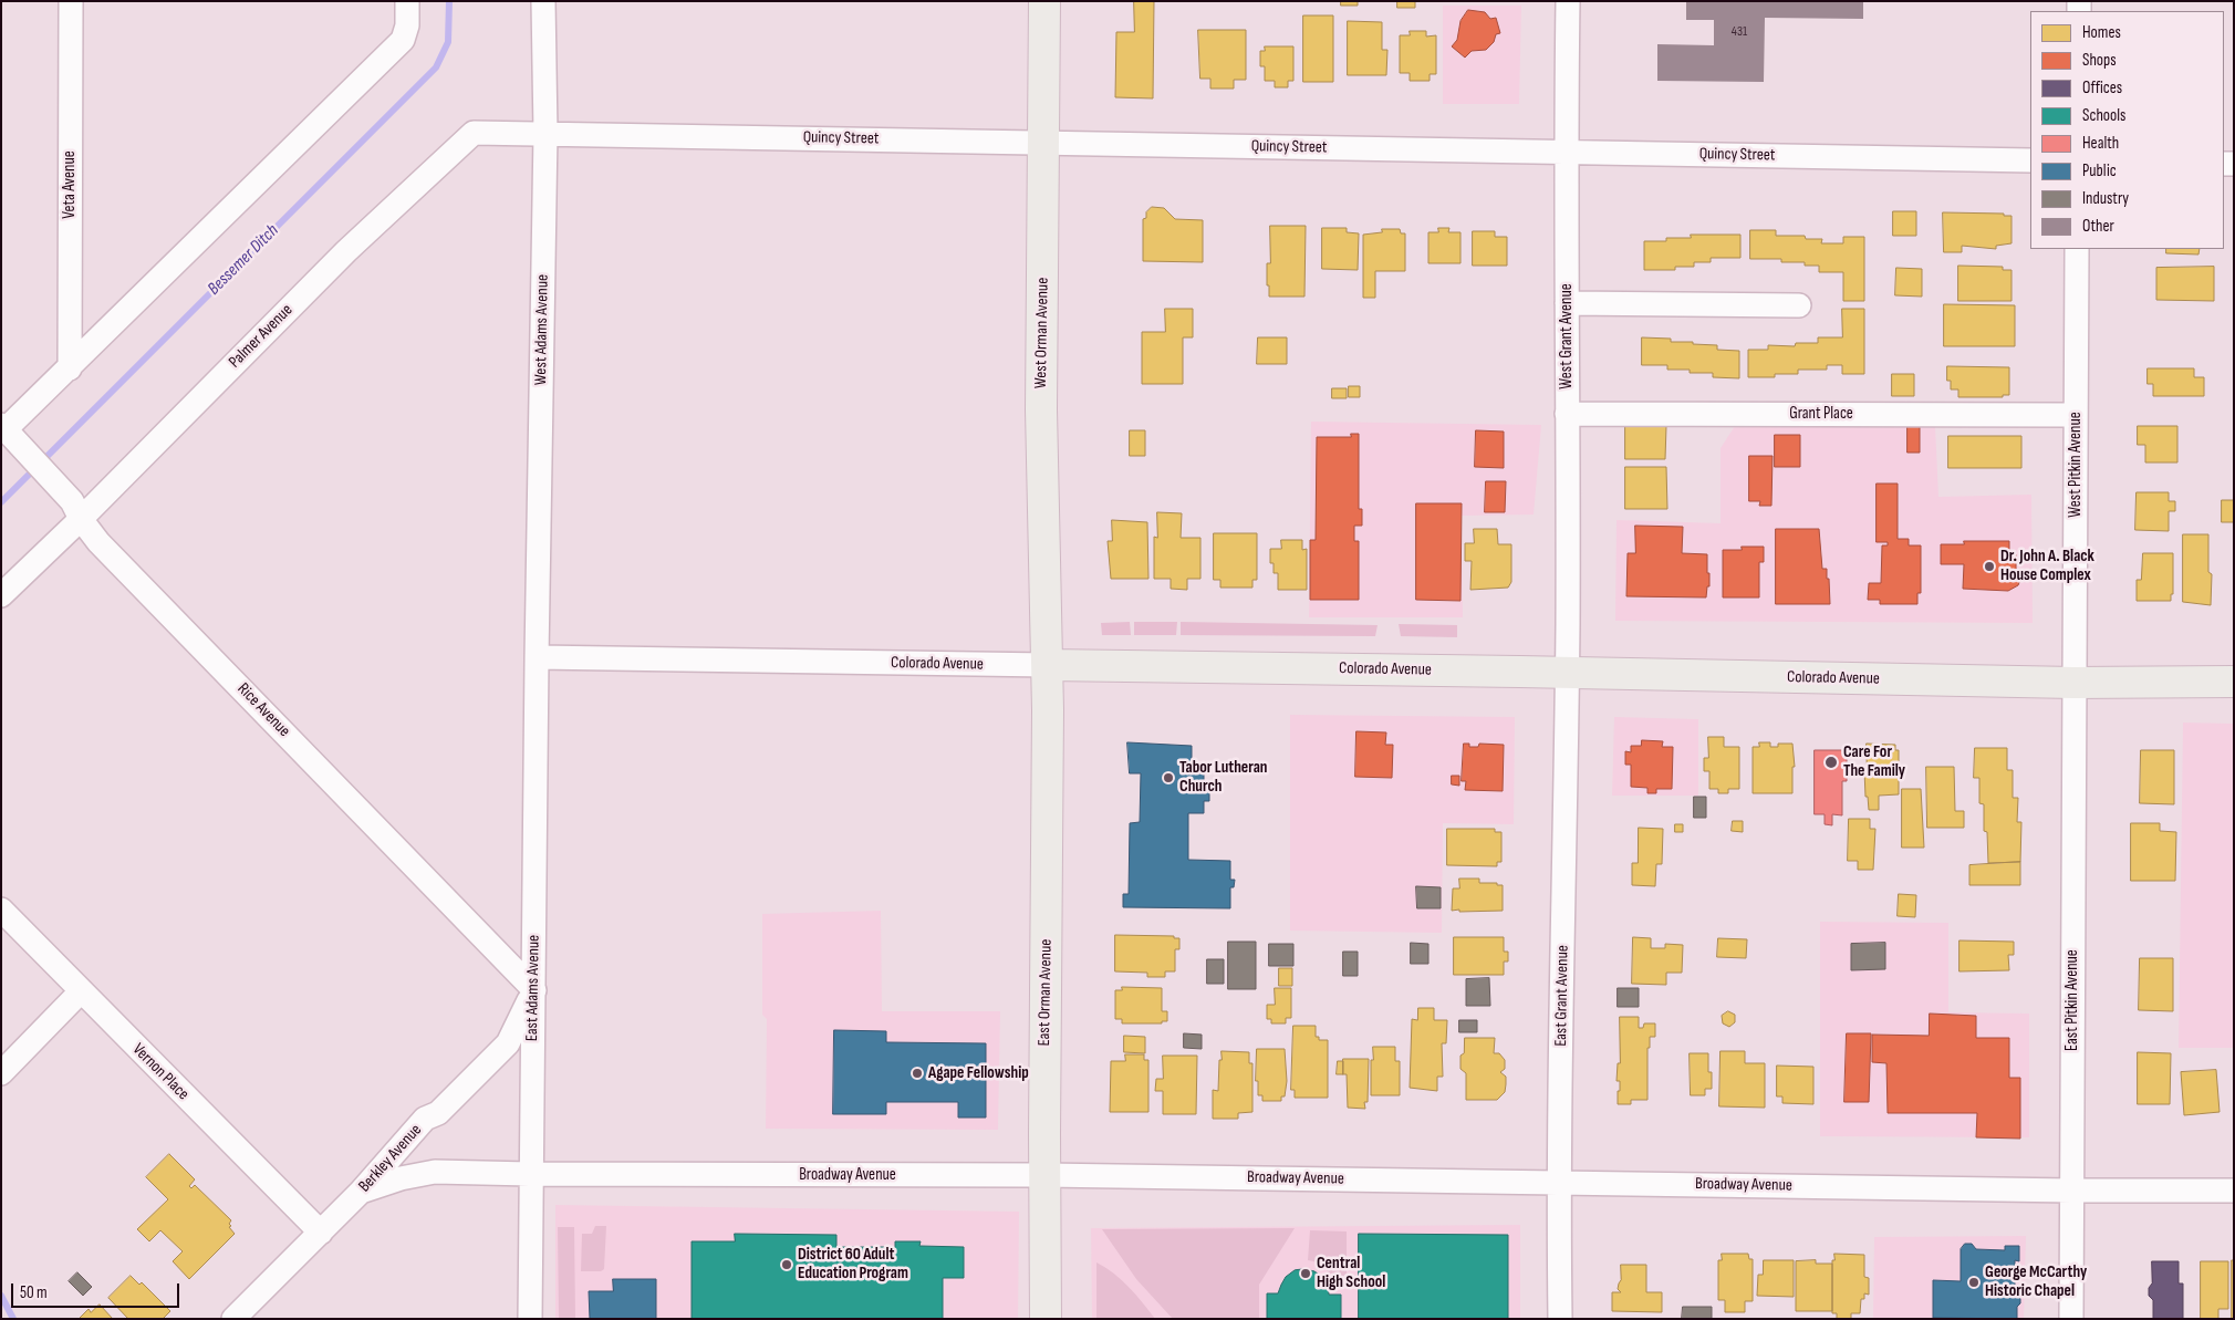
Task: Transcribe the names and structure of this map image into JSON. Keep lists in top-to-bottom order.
{
  "streets": {
    "street": [
      "Quincy Street",
      "Veta Avenue",
      "West Adams Avenue",
      "West Orman Avenue",
      "Palmer Avenue",
      "West Grant Avenue",
      "Grant Place",
      "West Pitkin Avenue",
      "Colorado Avenue",
      "Rice Avenue",
      "East Adams Avenue",
      "East Orman Avenue",
      "East Grant Avenue",
      "East Pitkin Avenue",
      "Vernon Place",
      "Berkley Avenue",
      "Broadway Avenue"
    ]
  },
  "crossings": [
    ["Quincy Street", "West Adams Avenue"],
    ["Quincy Street", "West Orman Avenue"],
    ["Quincy Street", "Palmer Avenue"],
    ["Quincy Street", "West Grant Avenue"],
    ["West Adams Avenue", "Palmer Avenue"],
    ["West Adams Avenue", "Colorado Avenue"],
    ["West Adams Avenue", "East Adams Avenue"],
    ["West Orman Avenue", "Colorado Avenue"],
    ["West Orman Avenue", "East Orman Avenue"],
    ["Palmer Avenue", "Rice Avenue"],
    ["West Grant Avenue", "Grant Place"],
    ["West Grant Avenue", "Colorado Avenue"],
    ["West Grant Avenue", "East Grant Avenue"],
    ["Grant Place", "West Pitkin Avenue"],
    ["West Pitkin Avenue", "Colorado Avenue"],
    ["West Pitkin Avenue", "East Pitkin Avenue"],
    ["Colorado Avenue", "East Adams Avenue"],
    ["Colorado Avenue", "East Orman Avenue"],
    ["Colorado Avenue", "East Grant Avenue"],
    ["Colorado Avenue", "East Pitkin Avenue"],
    ["Rice Avenue", "East Adams Avenue"],
    ["Rice Avenue", "Berkley Avenue"],
    ["East Adams Avenue", "Berkley Avenue"],
    ["East Adams Avenue", "Broadway Avenue"],
    ["East Orman Avenue", "Broadway Avenue"],
    ["East Grant Avenue", "Broadway Avenue"],
    ["East Pitkin Avenue", "Broadway Avenue"],
    ["Vernon Place", "Berkley Avenue"],
    ["Berkley Avenue", "Broadway Avenue"]
  ],
  "water": ["Bessemer Ditch"],
  "places": [
    "Dr. John A. Black House Complex",
    "Care For The Family",
    "Tabor Lutheran Church",
    "Agape Fellowship",
    "District 60 Adult Education Program",
    "Central High School",
    "George McCarthy Historic Chapel"
  ],
  "house_numbers": ["431"],
  "legend": [
    "Homes",
    "Shops",
    "Offices",
    "Schools",
    "Health",
    "Public",
    "Industry",
    "Other"
  ],
  "scale_bar": "50 m"
}
